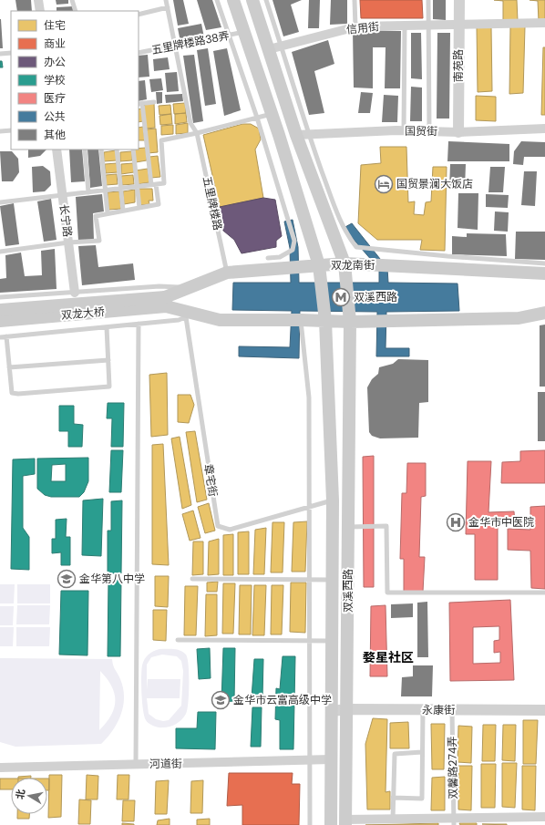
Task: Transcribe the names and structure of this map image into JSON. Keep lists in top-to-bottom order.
{
  "streets": {
    "main road": ["双龙南街", "双龙大桥", "双溪西路"],
    "street": [
      "信用街",
      "南苑路",
      "国贸街",
      "长宁路",
      "永康街",
      "河道街"
    ],
    "lane": [
      "五里牌楼路38弄",
      "五里牌楼路",
      "章宅街",
      "双馨路274弄"
    ]
  },
  "crossings": [
    ["信用街", "南苑路"],
    ["信用街", "双溪西路"],
    ["五里牌楼路38弄", "五里牌楼路"],
    ["五里牌楼路38弄", "双溪西路"],
    ["南苑路", "国贸街"],
    ["国贸街", "双溪西路"],
    ["五里牌楼路", "双龙南街"],
    ["双龙南街", "双龙大桥"],
    ["双龙南街", "双溪西路"],
    ["章宅街", "双溪西路"],
    ["双溪西路", "永康街"],
    ["双溪西路", "河道街"],
    ["永康街", "双馨路274弄"]
  ],
  "districts": ["婺星社区"],
  "places": {
    "hotel": ["国贸景澜大饭店"],
    "metro station": ["双溪西路"],
    "hospital": ["金华市中医院"],
    "school or university": ["金华第八中学", "金华市云富高级中学"]
  },
  "legend": [
    "住宅",
    "商业",
    "办公",
    "学校",
    "医疗",
    "公共",
    "其他"
  ],
  "north": "left"
}
